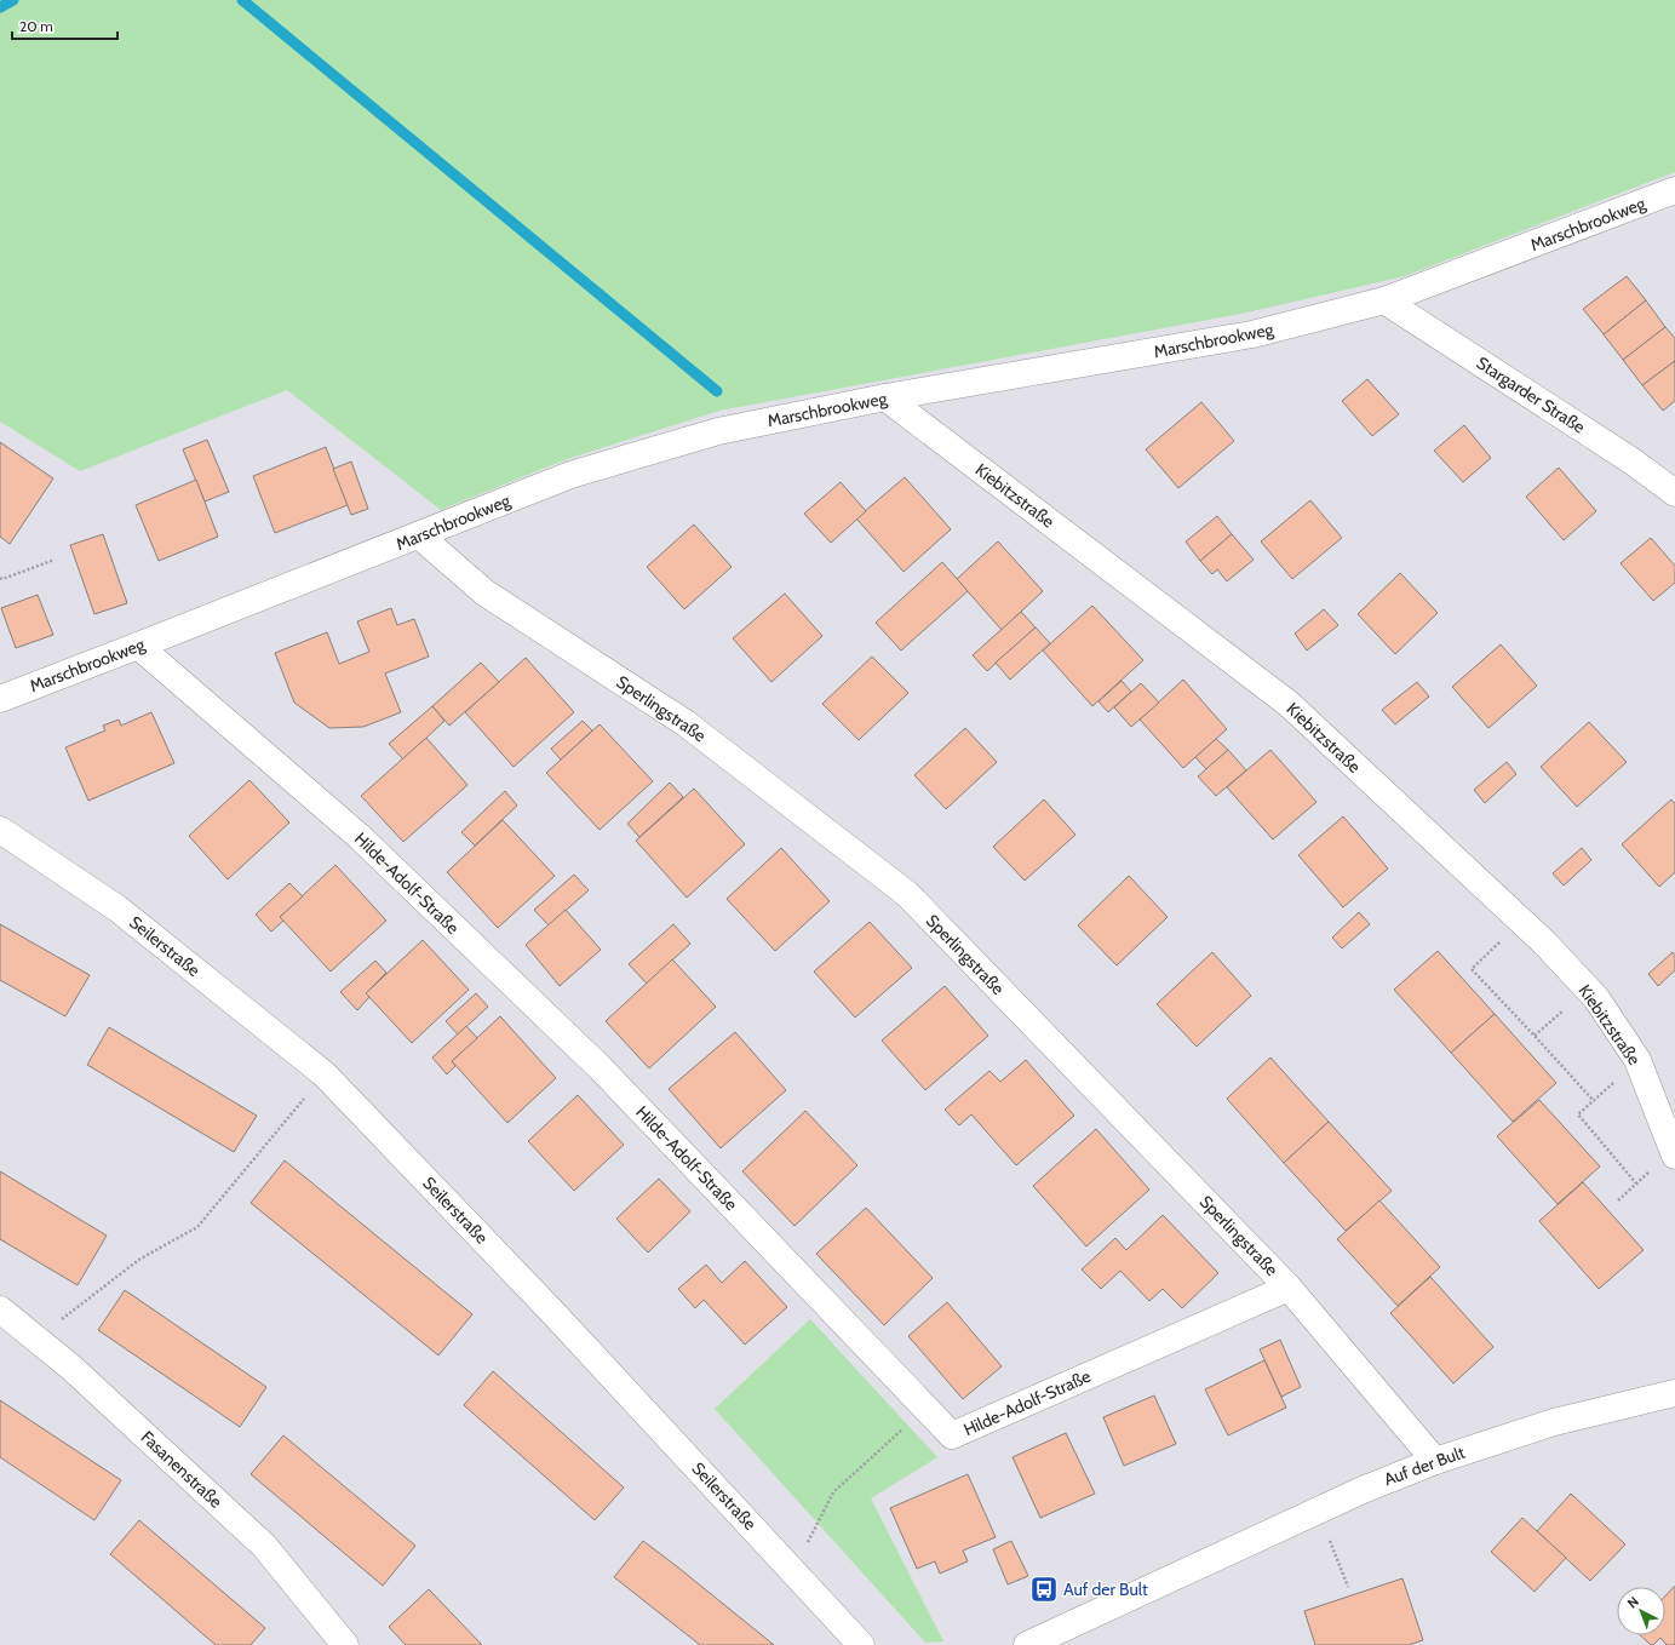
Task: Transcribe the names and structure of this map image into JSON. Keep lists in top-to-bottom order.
{
  "streets": {
    "street": [
      "Marschbrookweg",
      "Stargarder Straße",
      "Kiebitzstraße",
      "Sperlingstraße",
      "Hilde-Adolf-Straße",
      "Seilerstraße",
      "Auf der Bult",
      "Fasanenstraße"
    ]
  },
  "crossings": [
    ["Marschbrookweg", "Stargarder Straße"],
    ["Marschbrookweg", "Kiebitzstraße"],
    ["Marschbrookweg", "Sperlingstraße"],
    ["Marschbrookweg", "Hilde-Adolf-Straße"],
    ["Sperlingstraße", "Hilde-Adolf-Straße"],
    ["Sperlingstraße", "Auf der Bult"]
  ],
  "places": {
    "bus stop": ["Auf der Bult"]
  },
  "scale_bar": "20 m",
  "north": "top left"
}
